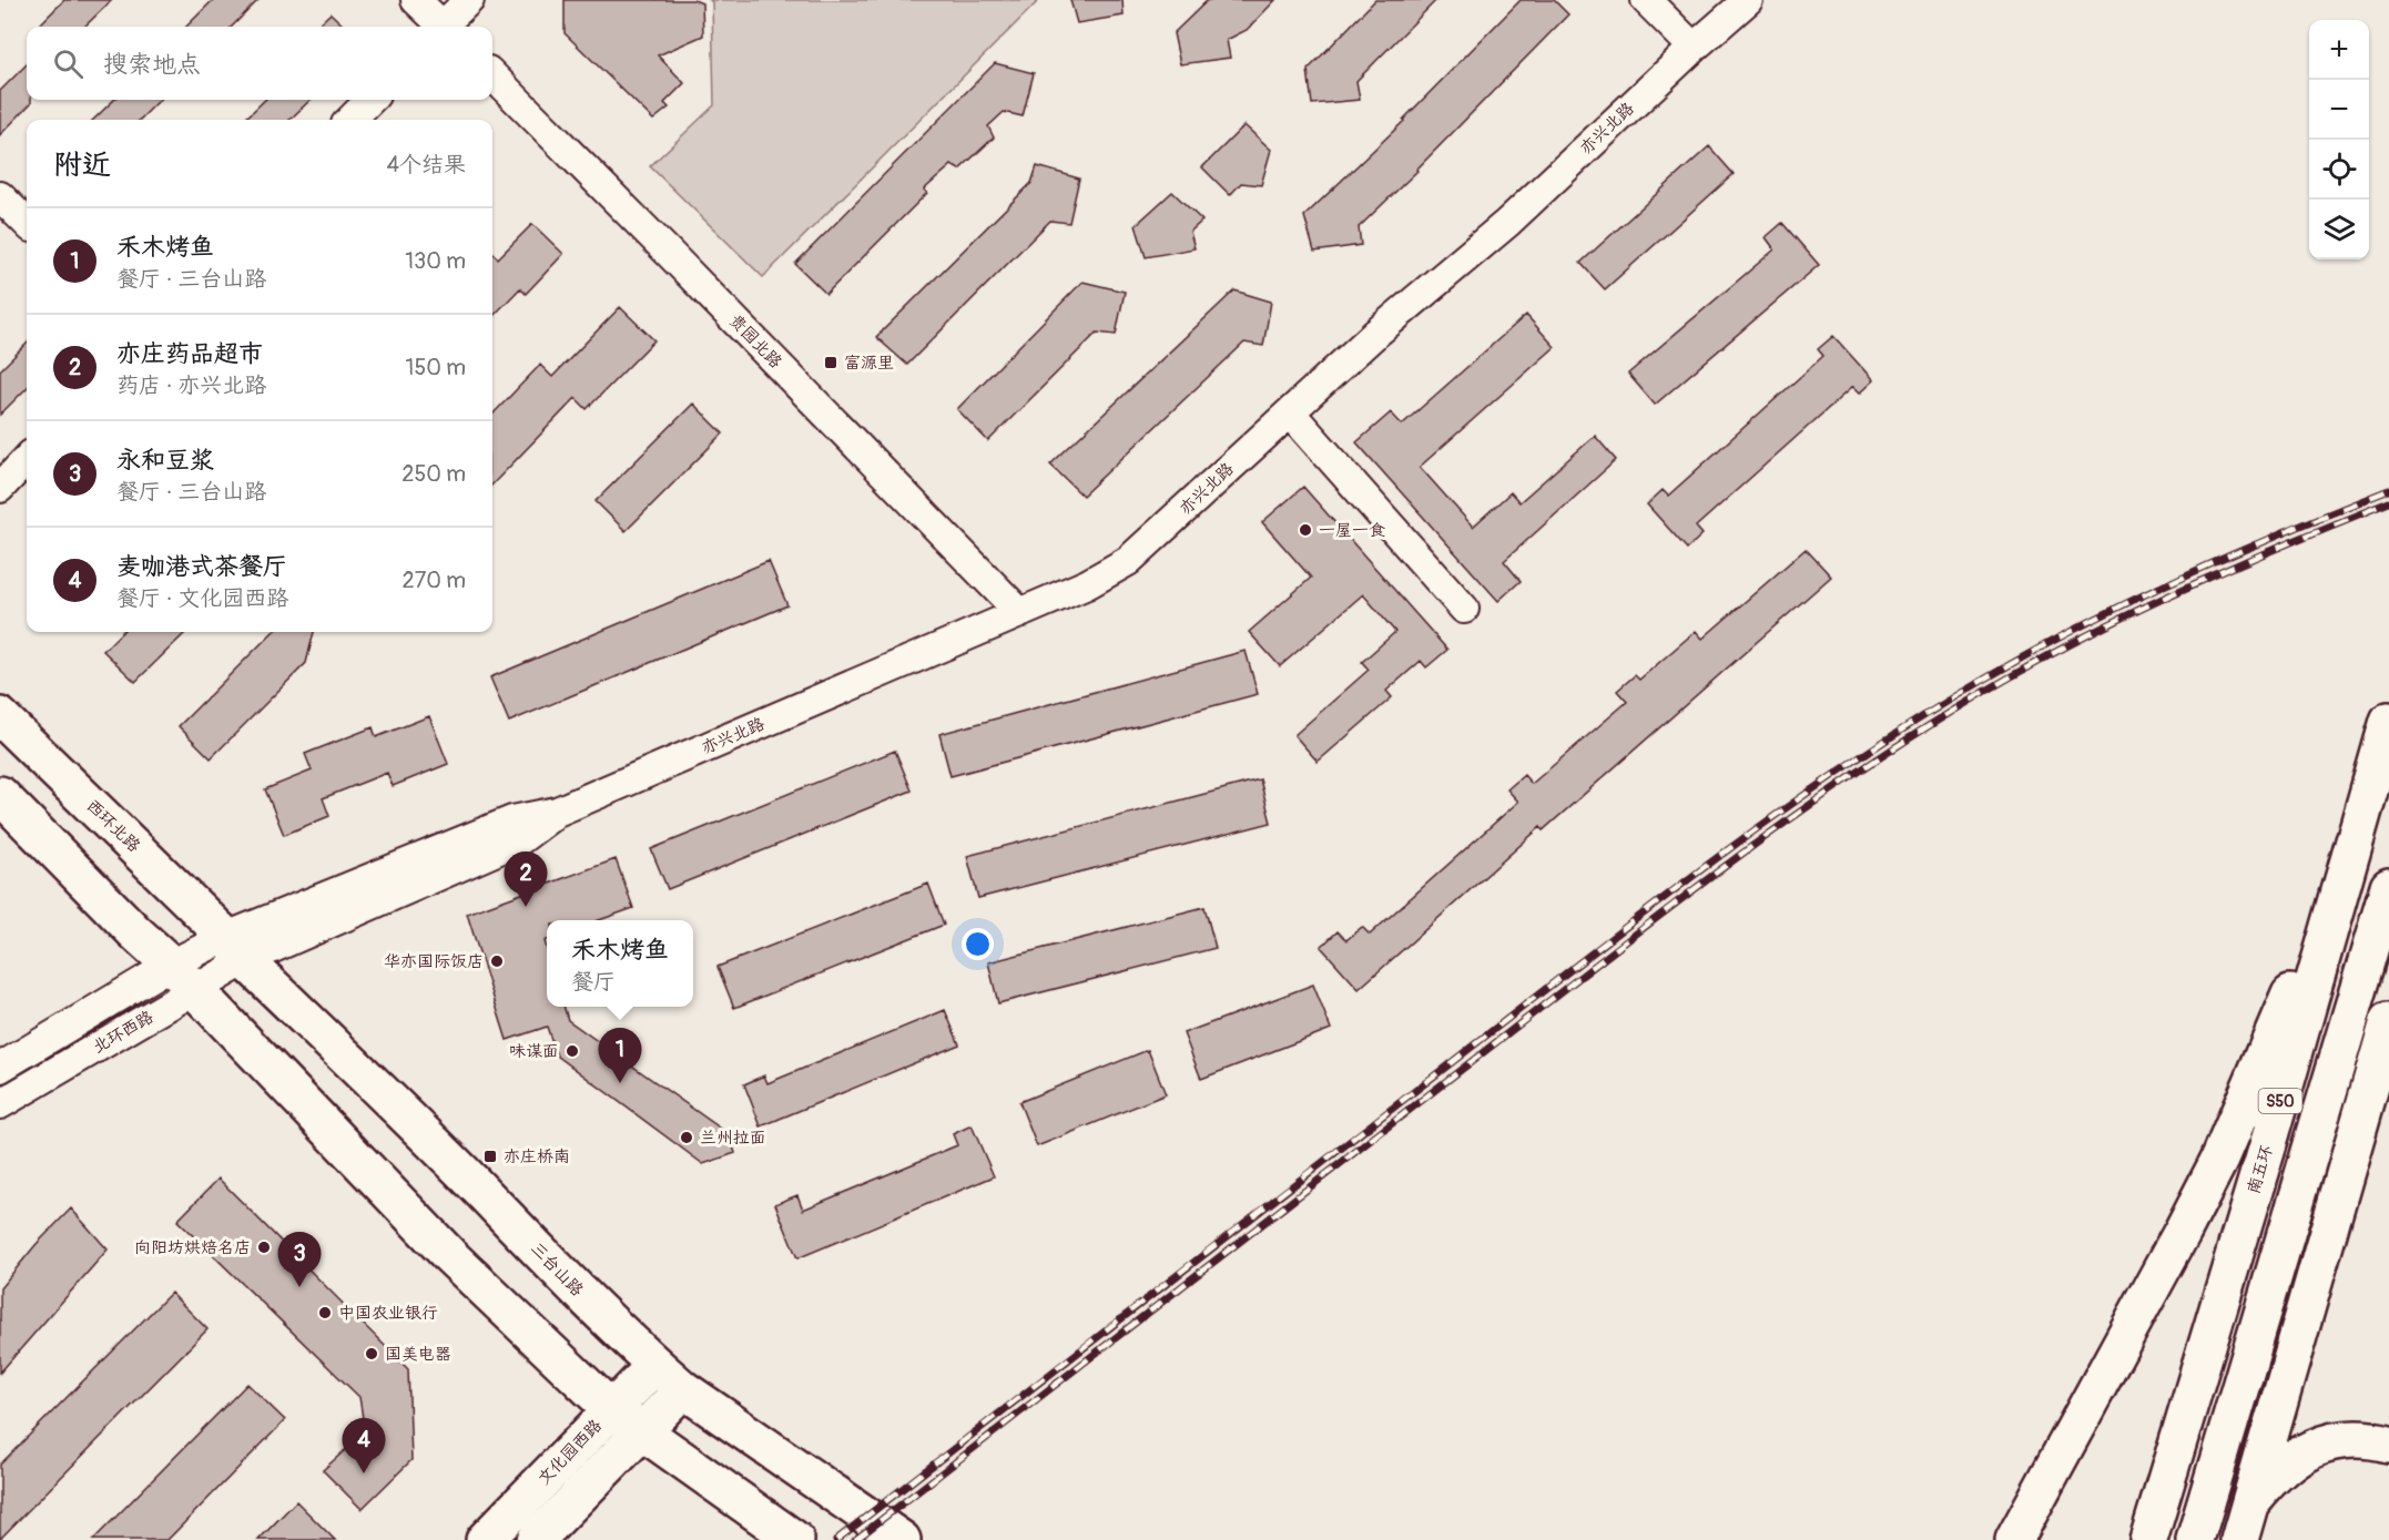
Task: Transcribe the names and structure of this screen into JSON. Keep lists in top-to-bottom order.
{
  "streets": {
    "main road": [
      "西环北路",
      "S50",
      "南五环",
      "三台山路",
      "文化园西路"
    ],
    "street": ["亦兴北路", "贵园北路", "北环西路"]
  },
  "crossings": [
    ["亦兴北路", "贵园北路"],
    ["亦兴北路", "西环北路"],
    ["亦兴北路", "北环西路"],
    ["亦兴北路", "三台山路"],
    ["西环北路", "北环西路"],
    ["西环北路", "三台山路"],
    ["北环西路", "三台山路"],
    ["三台山路", "文化园西路"]
  ],
  "places": {
    "transit": ["富源里", "亦庄桥南"],
    "other": [
      "一屋一食",
      "华亦国际饭店",
      "味谋面",
      "兰州拉面",
      "向阳坊烘焙名店",
      "中国农业银行",
      "国美电器"
    ]
  },
  "page": {
    "map_buttons": ["+", "−"],
    "search": "搜索地点",
    "heading": ["附近", "4个结果"],
    "list": [
      {
        "mark": "1",
        "name": "禾木烤鱼",
        "note": "餐厅 · 三台山路",
        "value": "130 m"
      },
      {
        "mark": "2",
        "name": "亦庄药品超市",
        "note": "药店 · 亦兴北路",
        "value": "150 m"
      },
      {
        "mark": "3",
        "name": "永和豆浆",
        "note": "餐厅 · 三台山路",
        "value": "250 m"
      },
      {
        "mark": "4",
        "name": "麦咖港式茶餐厅",
        "note": "餐厅 · 文化园西路",
        "value": "270 m"
      }
    ],
    "pins": [
      "2",
      "1",
      "3",
      "4"
    ],
    "popup": ["禾木烤鱼", "餐厅"]
  }
}
